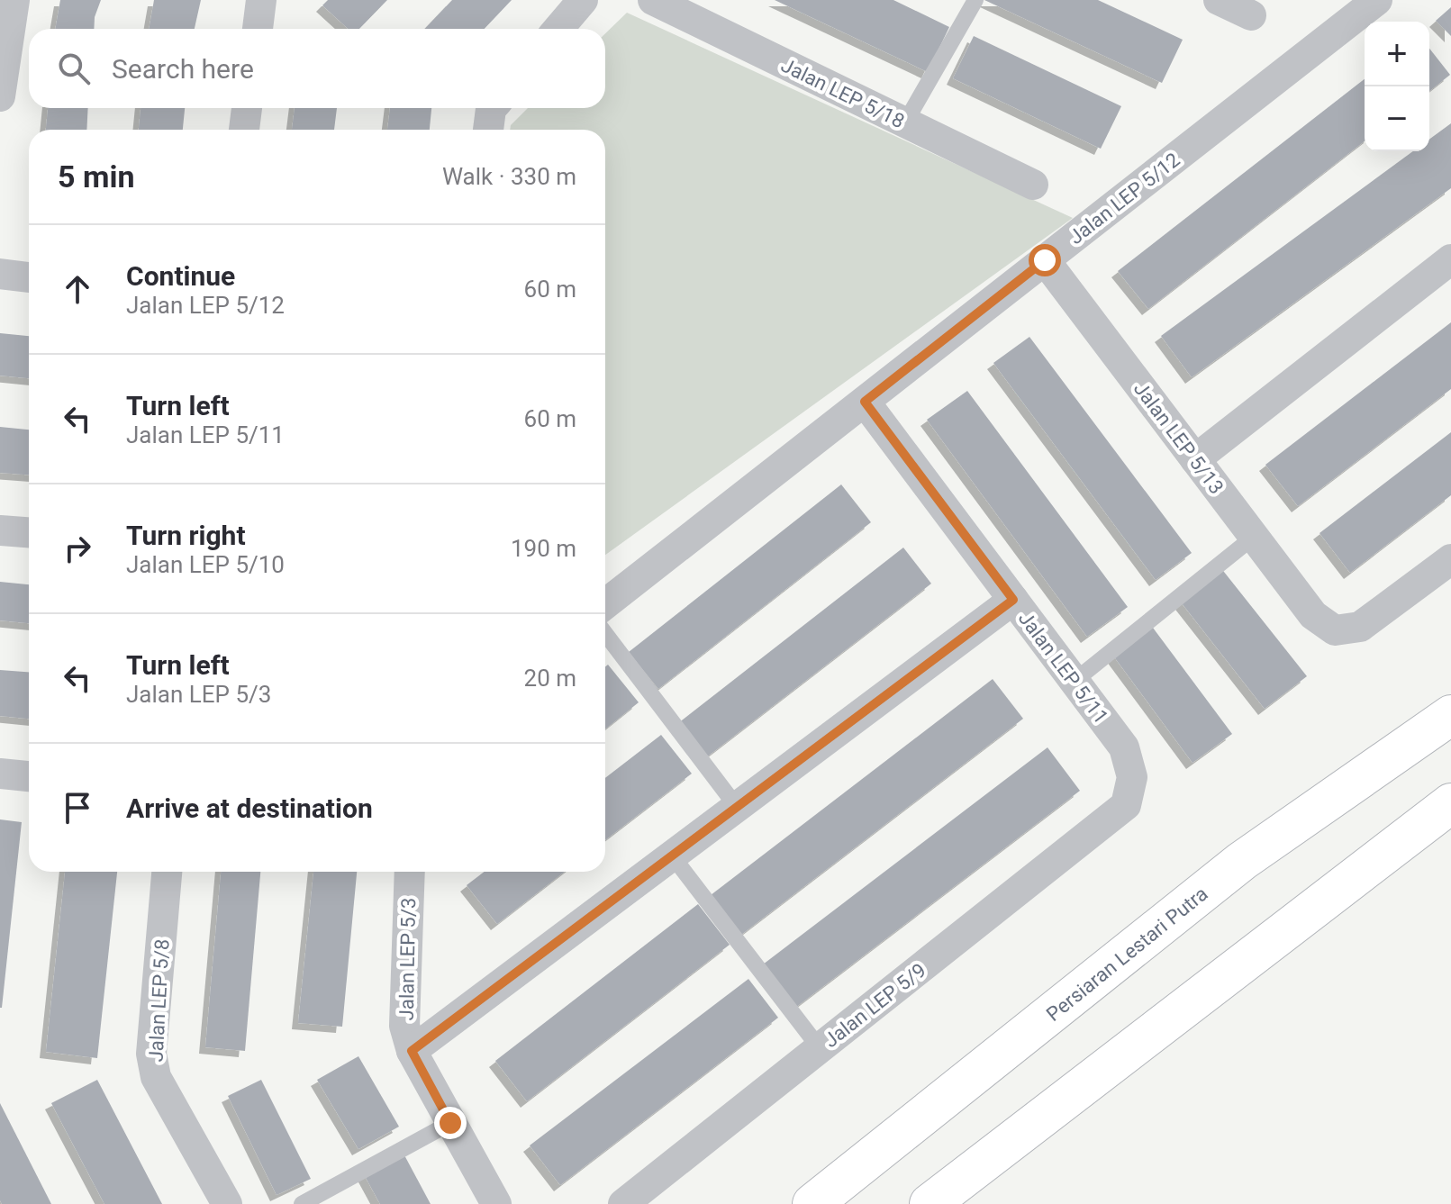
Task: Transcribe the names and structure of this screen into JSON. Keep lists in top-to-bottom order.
{
  "streets": {
    "street": [
      "Jalan LEP 5/18",
      "Jalan LEP 5/12",
      "Jalan LEP 5/13",
      "Jalan LEP 5/11",
      "Persiaran Lestari Putra",
      "Jalan LEP 5/3",
      "Jalan LEP 5/8",
      "Jalan LEP 5/9"
    ]
  },
  "crossings": [
    ["Jalan LEP 5/12", "Jalan LEP 5/13"],
    ["Jalan LEP 5/12", "Jalan LEP 5/11"],
    ["Jalan LEP 5/11", "Jalan LEP 5/9"]
  ],
  "page": {
    "map_buttons": ["+", "−"],
    "search": "Search here",
    "heading": ["5 min", "Walk · 330 m"],
    "list": [
      ["Continue", "Jalan LEP 5/12", "60 m"],
      ["Turn left", "Jalan LEP 5/11", "60 m"],
      ["Turn right", "Jalan LEP 5/10", "190 m"],
      ["Turn left", "Jalan LEP 5/3", "20 m"],
      "Arrive at destination"
    ]
  }
}
